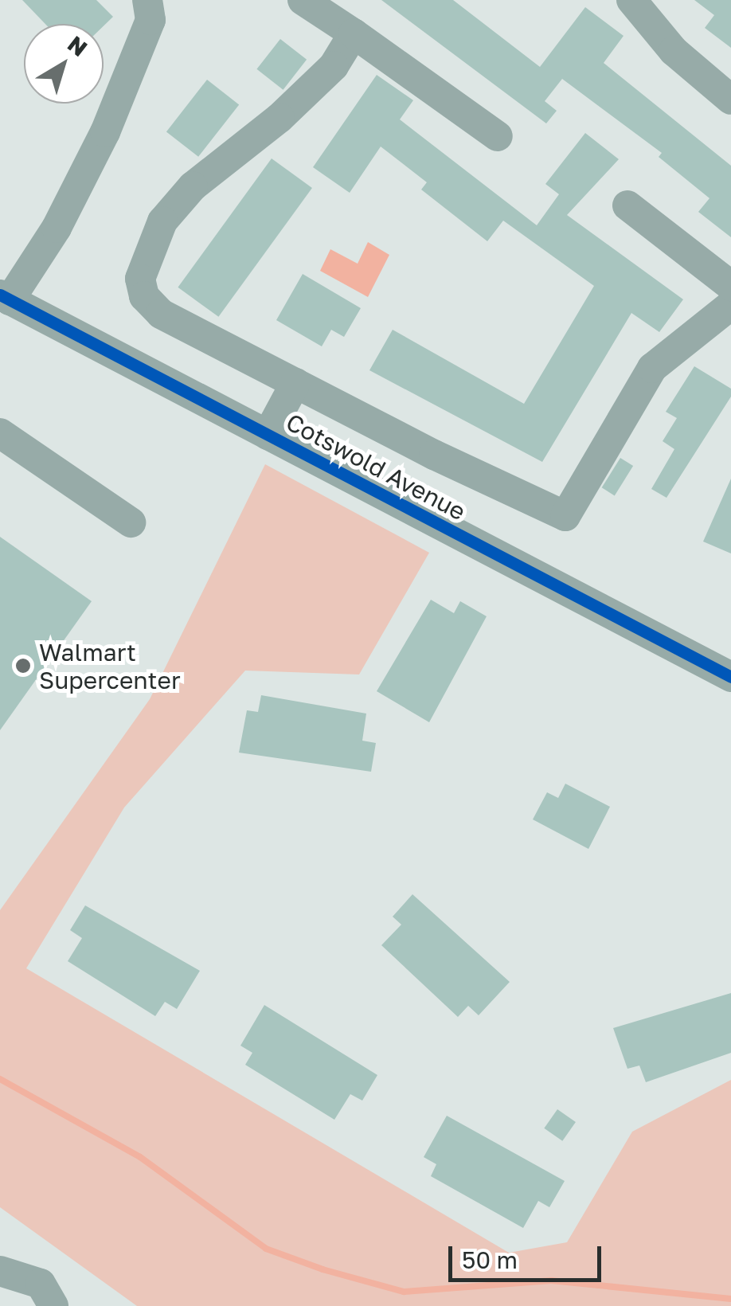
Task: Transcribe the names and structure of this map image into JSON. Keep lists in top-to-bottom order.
{
  "streets": {
    "street": ["Cotswold Avenue"]
  },
  "places": ["Walmart Supercenter"],
  "scale_bar": "50 m",
  "north": "top right"
}
